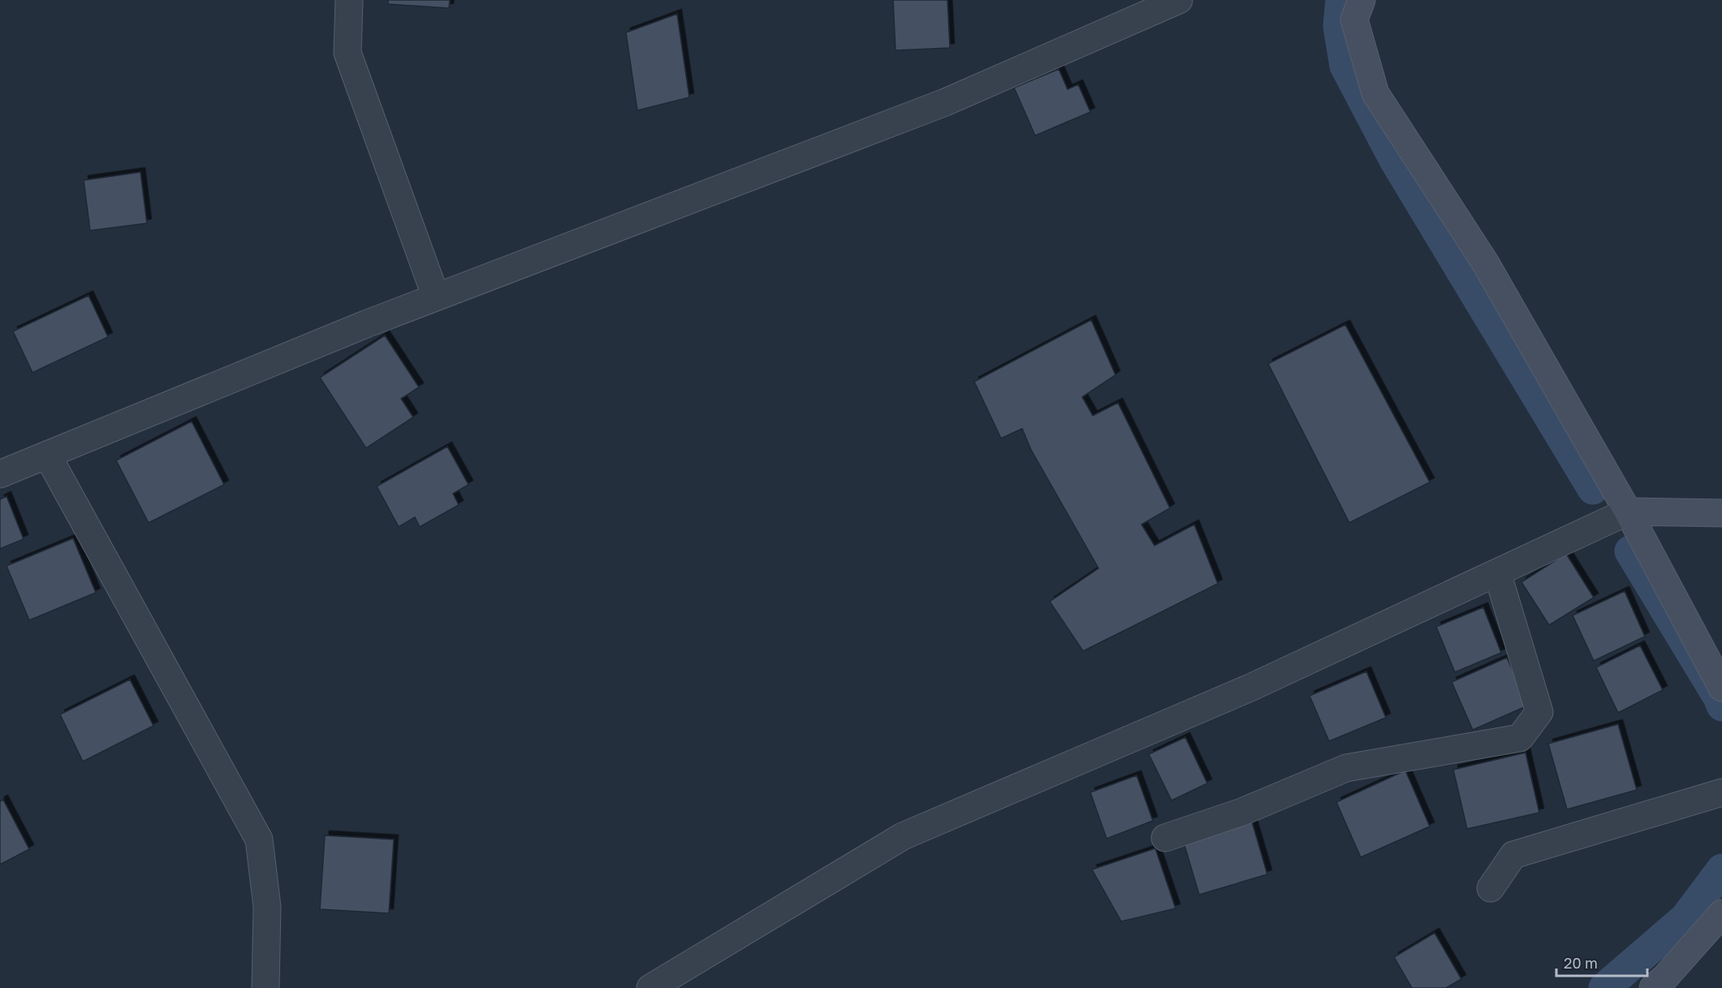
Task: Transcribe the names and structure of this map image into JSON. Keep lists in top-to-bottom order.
{
  "scale_bar": "20 m"
}
